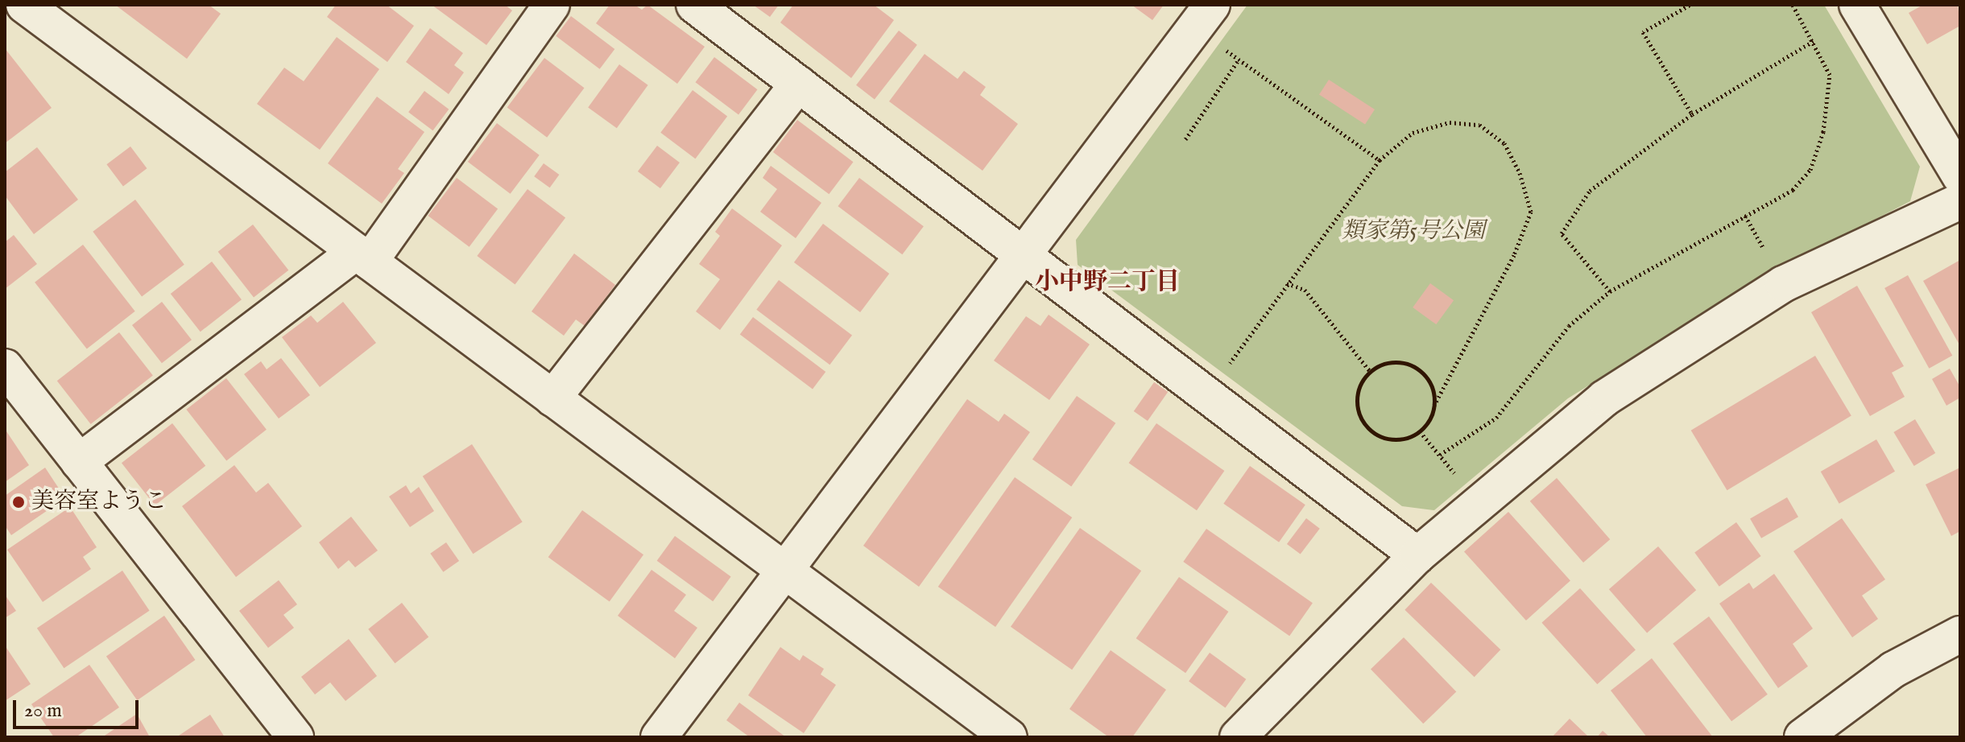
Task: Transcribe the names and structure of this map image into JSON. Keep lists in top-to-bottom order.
{
  "districts": ["小中野二丁目"],
  "parks": ["類家第5号公園"],
  "places": ["美容室ようこ"],
  "scale_bar": "20 m"
}
